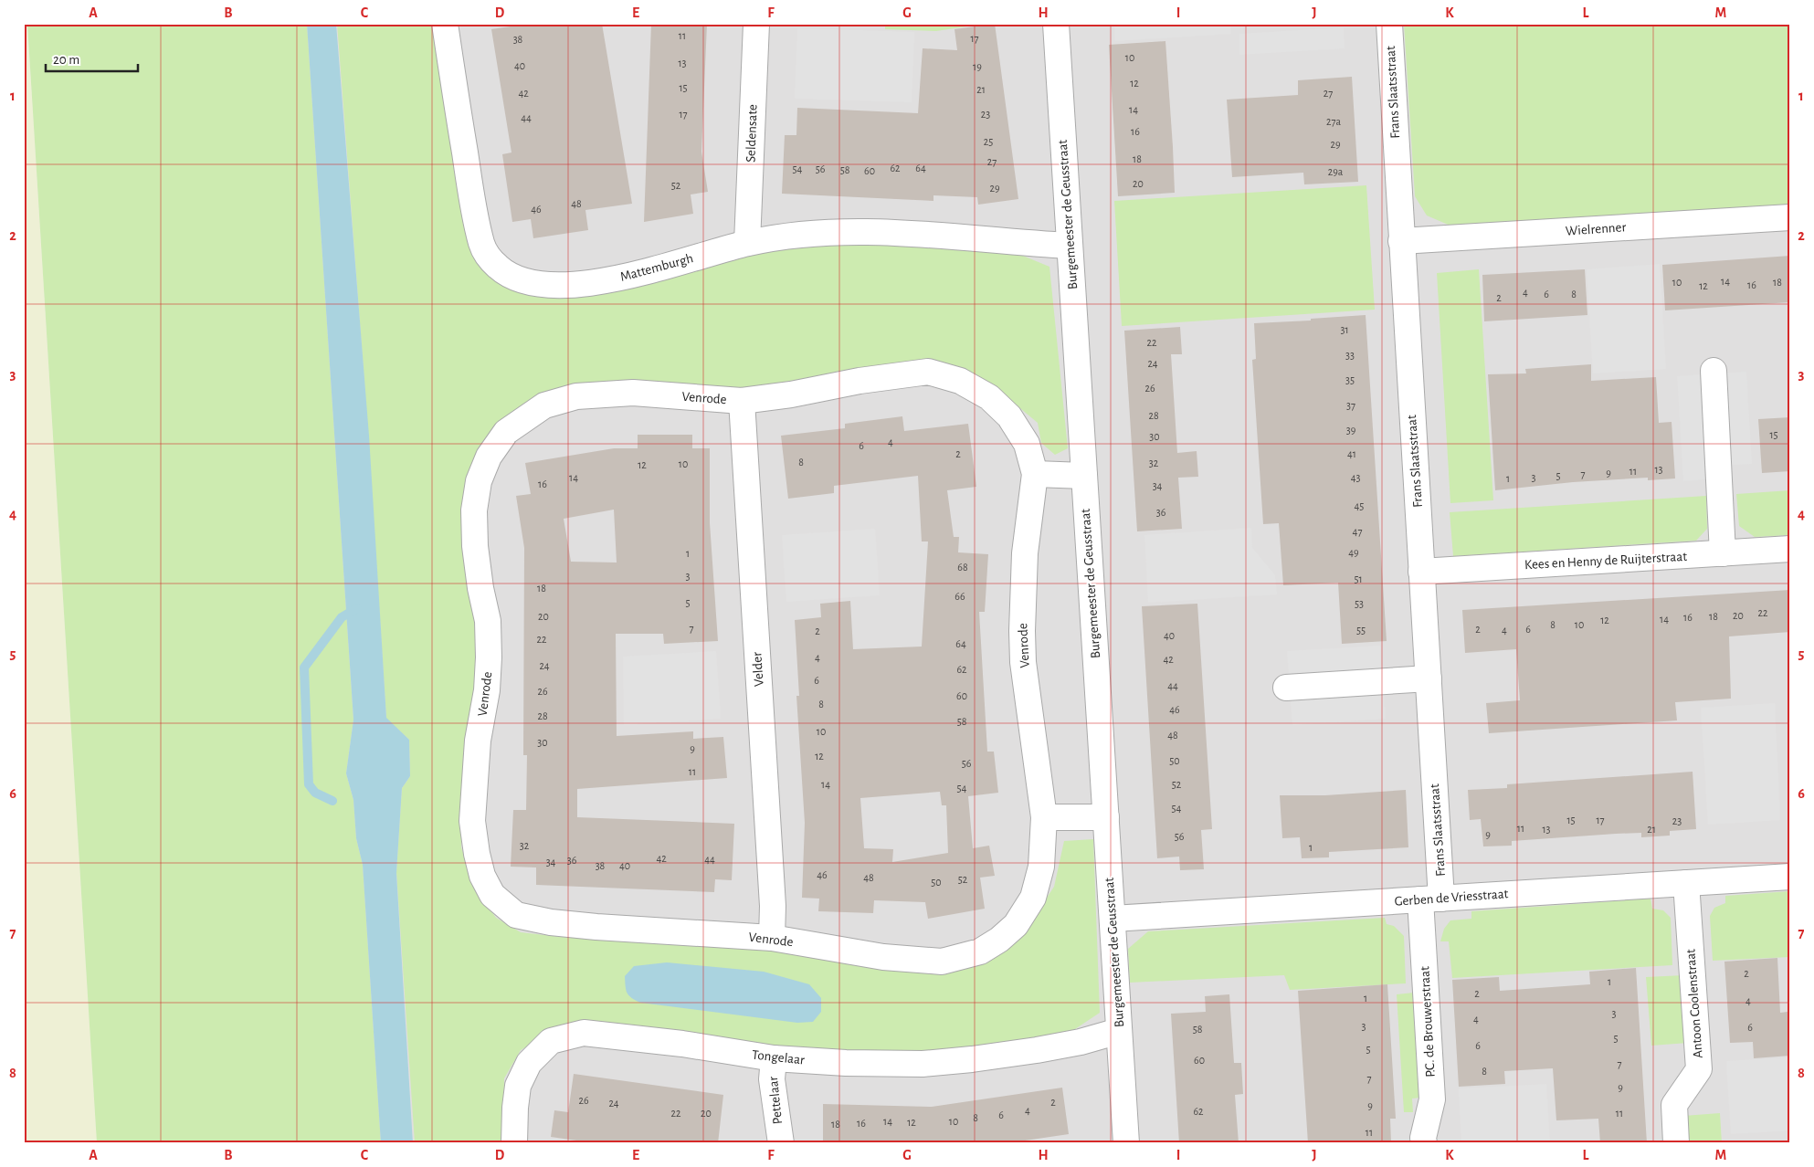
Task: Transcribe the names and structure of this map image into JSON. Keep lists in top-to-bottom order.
{
  "streets": {
    "street": [
      "Frans Slaatsstraat",
      "Seldensate",
      "Burgemeester de Geusstraat",
      "Wielrenner",
      "Mattemburgh",
      "Venrode",
      "Kees en Henny de Ruijterstraat",
      "Velder",
      "Gerben de Vriesstraat",
      "Antoon Coolenstraat",
      "P.C. de Brouwerstraat",
      "Tongelaar",
      "Pettelaar"
    ]
  },
  "crossings": [
    ["Frans Slaatsstraat", "Wielrenner"],
    ["Frans Slaatsstraat", "Kees en Henny de Ruijterstraat"],
    ["Frans Slaatsstraat", "Gerben de Vriesstraat"],
    ["Frans Slaatsstraat", "P.C. de Brouwerstraat"],
    ["Seldensate", "Mattemburgh"],
    ["Burgemeester de Geusstraat", "Mattemburgh"],
    ["Burgemeester de Geusstraat", "Gerben de Vriesstraat"],
    ["Burgemeester de Geusstraat", "Tongelaar"],
    ["Venrode", "Velder"],
    ["Gerben de Vriesstraat", "Antoon Coolenstraat"],
    ["Gerben de Vriesstraat", "P.C. de Brouwerstraat"],
    ["Tongelaar", "Pettelaar"]
  ],
  "house_numbers": [
    "11",
    "17",
    "38",
    "10",
    "13",
    "40",
    "19",
    "12",
    "15",
    "21",
    "42",
    "27",
    "14",
    "17",
    "23",
    "44",
    "27a",
    "16",
    "25",
    "29",
    "18",
    "27",
    "62",
    "64",
    "54",
    "56",
    "58",
    "60",
    "29a",
    "20",
    "52",
    "29",
    "48",
    "46",
    "14",
    "10",
    "18",
    "16",
    "12",
    "4",
    "6",
    "8",
    "2",
    "31",
    "22",
    "33",
    "24",
    "35",
    "26",
    "37",
    "28",
    "39",
    "15",
    "30",
    "4",
    "6",
    "2",
    "41",
    "8",
    "32",
    "10",
    "12",
    "13",
    "11",
    "9",
    "7",
    "5",
    "14",
    "43",
    "3",
    "1",
    "16",
    "34",
    "45",
    "36",
    "47",
    "49",
    "1",
    "68",
    "3",
    "51",
    "18",
    "66",
    "5",
    "53",
    "22",
    "20",
    "20",
    "18",
    "16",
    "14",
    "12",
    "8",
    "10",
    "7",
    "2",
    "6",
    "55",
    "4",
    "2",
    "40",
    "22",
    "64",
    "4",
    "42",
    "24",
    "62",
    "6",
    "44",
    "26",
    "60",
    "8",
    "46",
    "28",
    "58",
    "10",
    "48",
    "30",
    "9",
    "12",
    "50",
    "56",
    "11",
    "14",
    "52",
    "54",
    "54",
    "15",
    "17",
    "23",
    "11",
    "13",
    "21",
    "9",
    "56",
    "32",
    "1",
    "42",
    "44",
    "36",
    "34",
    "38",
    "40",
    "46",
    "48",
    "52",
    "50",
    "2",
    "1",
    "2",
    "1",
    "4",
    "3",
    "4",
    "3",
    "6",
    "58",
    "5",
    "6",
    "5",
    "60",
    "7",
    "8",
    "7",
    "9",
    "26",
    "2",
    "24",
    "9",
    "4",
    "62",
    "22",
    "20",
    "11",
    "6",
    "8",
    "14",
    "10",
    "12",
    "16",
    "18",
    "11"
  ],
  "scale_bar": "20 m",
  "grid": {
    "columns": [
      "A",
      "B",
      "C",
      "D",
      "E",
      "F",
      "G",
      "H",
      "I",
      "J",
      "K",
      "L",
      "M"
    ],
    "rows": [
      "1",
      "2",
      "3",
      "4",
      "5",
      "6",
      "7",
      "8"
    ]
  }
}
